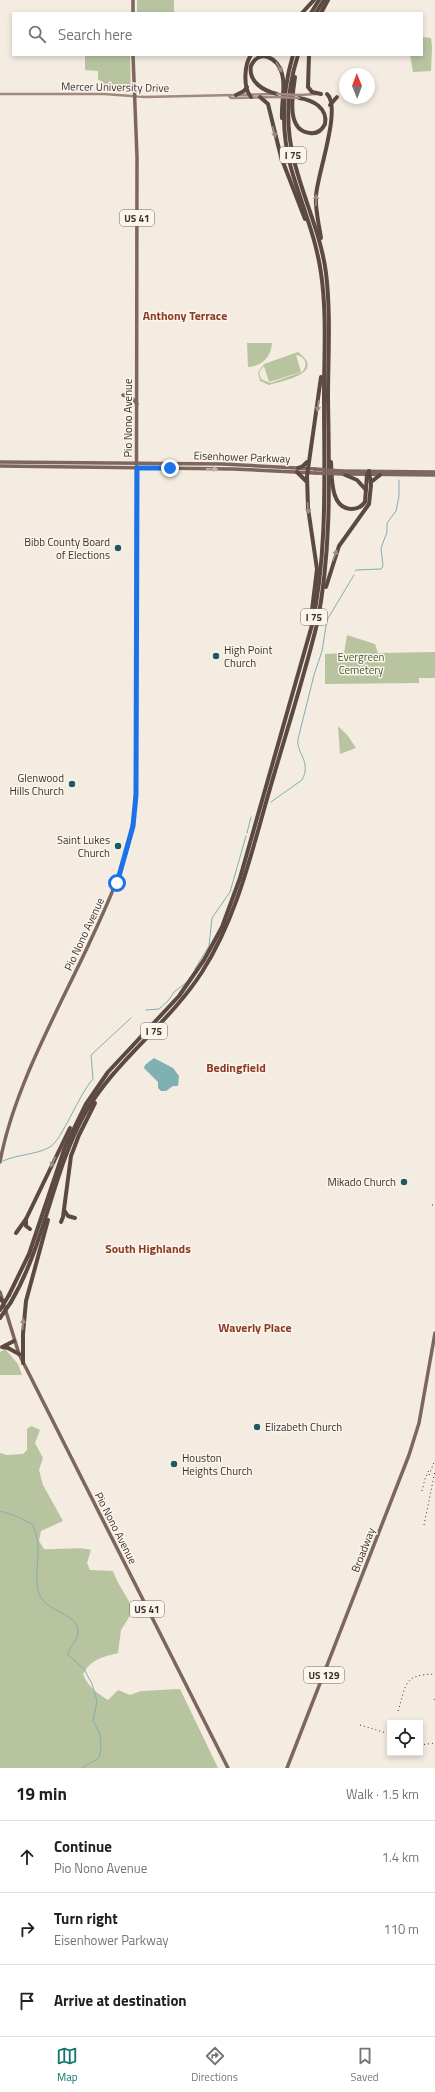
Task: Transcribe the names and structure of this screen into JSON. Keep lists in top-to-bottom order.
{
  "streets": {
    "highway": ["I 75"],
    "main road": [
      "Mercer University Drive",
      "US 41",
      "Pio Nono Avenue",
      "Eisenhower Parkway",
      "Broadway",
      "US 129"
    ]
  },
  "crossings": [
    ["Mercer University Drive", "Pio Nono Avenue"],
    ["Pio Nono Avenue", "Eisenhower Parkway"]
  ],
  "districts": [
    "Anthony Terrace",
    "Bedingfield",
    "South Highlands",
    "Waverly Place"
  ],
  "parks": ["Evergreen Cemetery"],
  "places": [
    "Bibb County Board of Elections",
    "High Point Church",
    "Glenwood Hills Church",
    "Saint Lukes Church",
    "Mikado Church",
    "Elizabeth Church",
    "Houston Heights Church"
  ],
  "north": "top",
  "page": {
    "search": "Search here",
    "heading": ["19 min", "Walk · 1.5 km"],
    "list": [
      ["Continue", "Pio Nono Avenue", "1.4 km"],
      ["Turn right", "Eisenhower Parkway", "110 m"],
      "Arrive at destination"
    ],
    "nav": ["Map", "Directions", "Saved"]
  }
}
